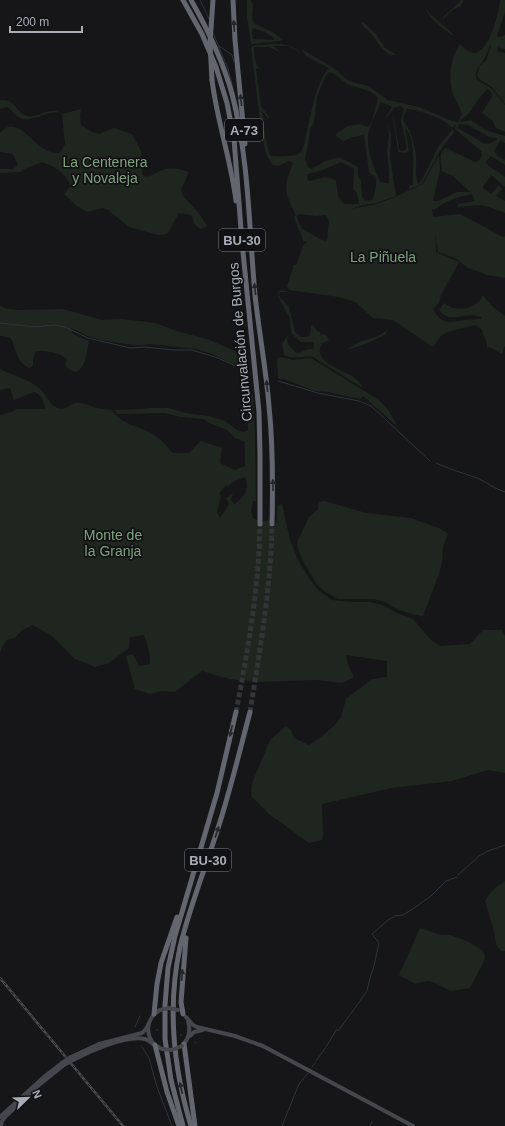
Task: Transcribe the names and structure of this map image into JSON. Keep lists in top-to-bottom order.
{
  "streets": {
    "highway": ["A-73", "BU-30", "Circunvalación de Burgos"]
  },
  "crossings": [
    ["A-73", "Circunvalación de Burgos"]
  ],
  "parks": ["La Centenera y Novaleja", "La Piñuela", "Monte de la Granja"],
  "scale_bar": "200 m",
  "north": "top right"
}
